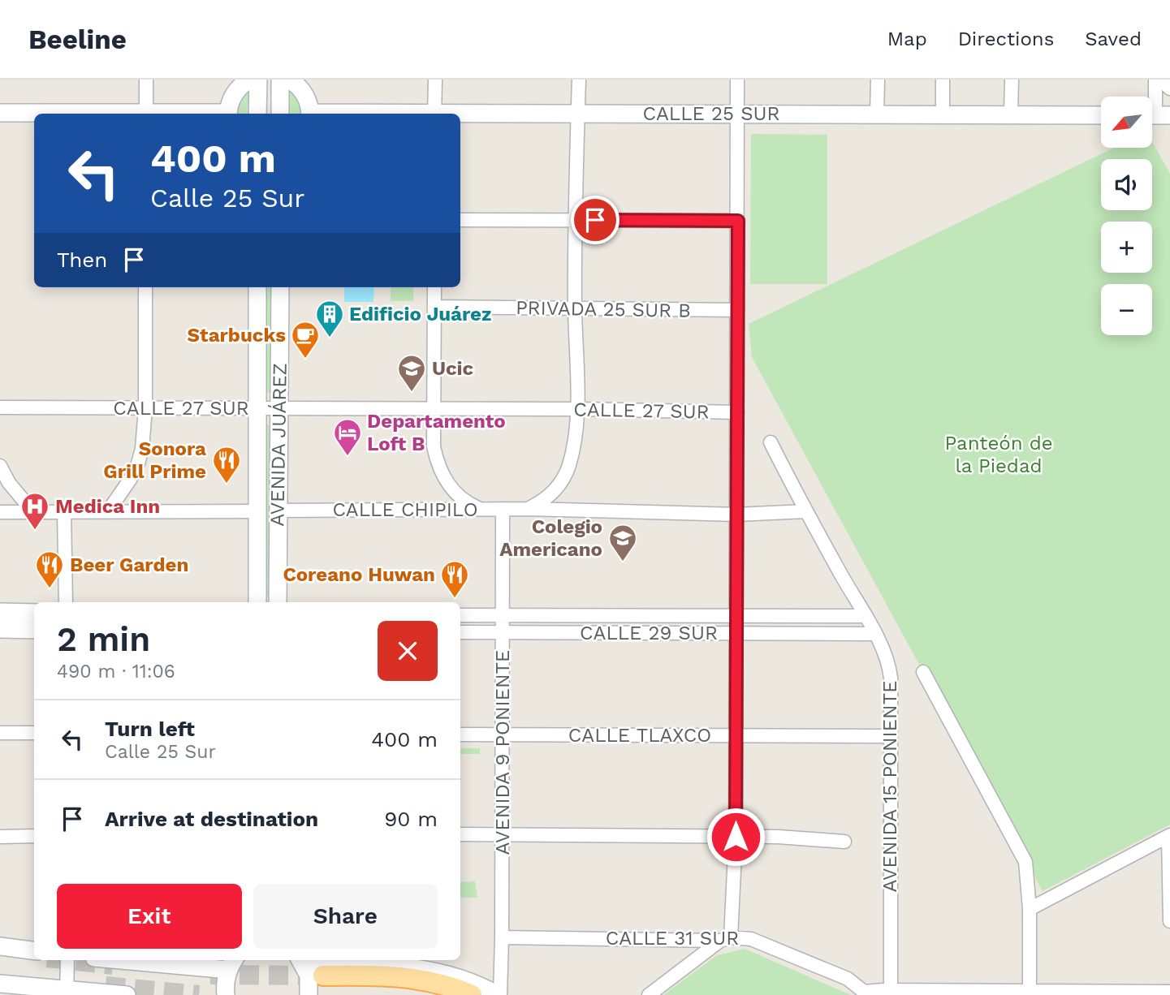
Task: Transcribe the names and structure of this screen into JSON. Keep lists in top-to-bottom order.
{
  "streets": {
    "main road": ["CALLE 25 SUR", "AVENIDA JUÁREZ"],
    "street": [
      "PRIVADA 25 SUR B",
      "CALLE 27 SUR",
      "CALLE CHIPILO",
      "CALLE 29 SUR",
      "CALLE TLAXCO",
      "AVENIDA 9 PONIENTE",
      "AVENIDA 15 PONIENTE",
      "CALLE 31 SUR"
    ]
  },
  "crossings": [
    ["CALLE 27 SUR", "AVENIDA JUÁREZ"],
    ["AVENIDA JUÁREZ", "CALLE CHIPILO"],
    ["CALLE CHIPILO", "AVENIDA 9 PONIENTE"],
    ["CALLE CHIPILO", "AVENIDA 15 PONIENTE"],
    ["CALLE 29 SUR", "AVENIDA 9 PONIENTE"],
    ["CALLE 29 SUR", "AVENIDA 15 PONIENTE"],
    ["CALLE TLAXCO", "AVENIDA 9 PONIENTE"],
    ["CALLE TLAXCO", "AVENIDA 15 PONIENTE"],
    ["AVENIDA 9 PONIENTE", "CALLE 31 SUR"],
    ["AVENIDA 15 PONIENTE", "CALLE 31 SUR"]
  ],
  "parks": ["Panteón de la Piedad"],
  "places": {
    "building": ["Edificio Juárez"],
    "cafe": ["Starbucks"],
    "school or university": ["Ucic", "Colegio Americano"],
    "hotel": ["Departamento Loft B"],
    "restaurant": ["Sonora Grill Prime", "Beer Garden", "Coreano Huwan"],
    "hospital": ["Medica Inn"]
  },
  "north": "bottom left",
  "page": {
    "header": "Beeline",
    "nav": ["Map", "Directions", "Saved"],
    "map_buttons": ["+", "−"],
    "turn": ["400 m", "Calle 25 Sur"],
    "then": "Then",
    "heading": ["2 min", "490 m · 11:06"],
    "list": [
      {
        "name": "Turn left",
        "note": "Calle 25 Sur",
        "value": "400 m"
      },
      {
        "name": "Arrive at destination",
        "value": "90 m"
      }
    ],
    "buttons": ["Exit", "Share"]
  }
}
